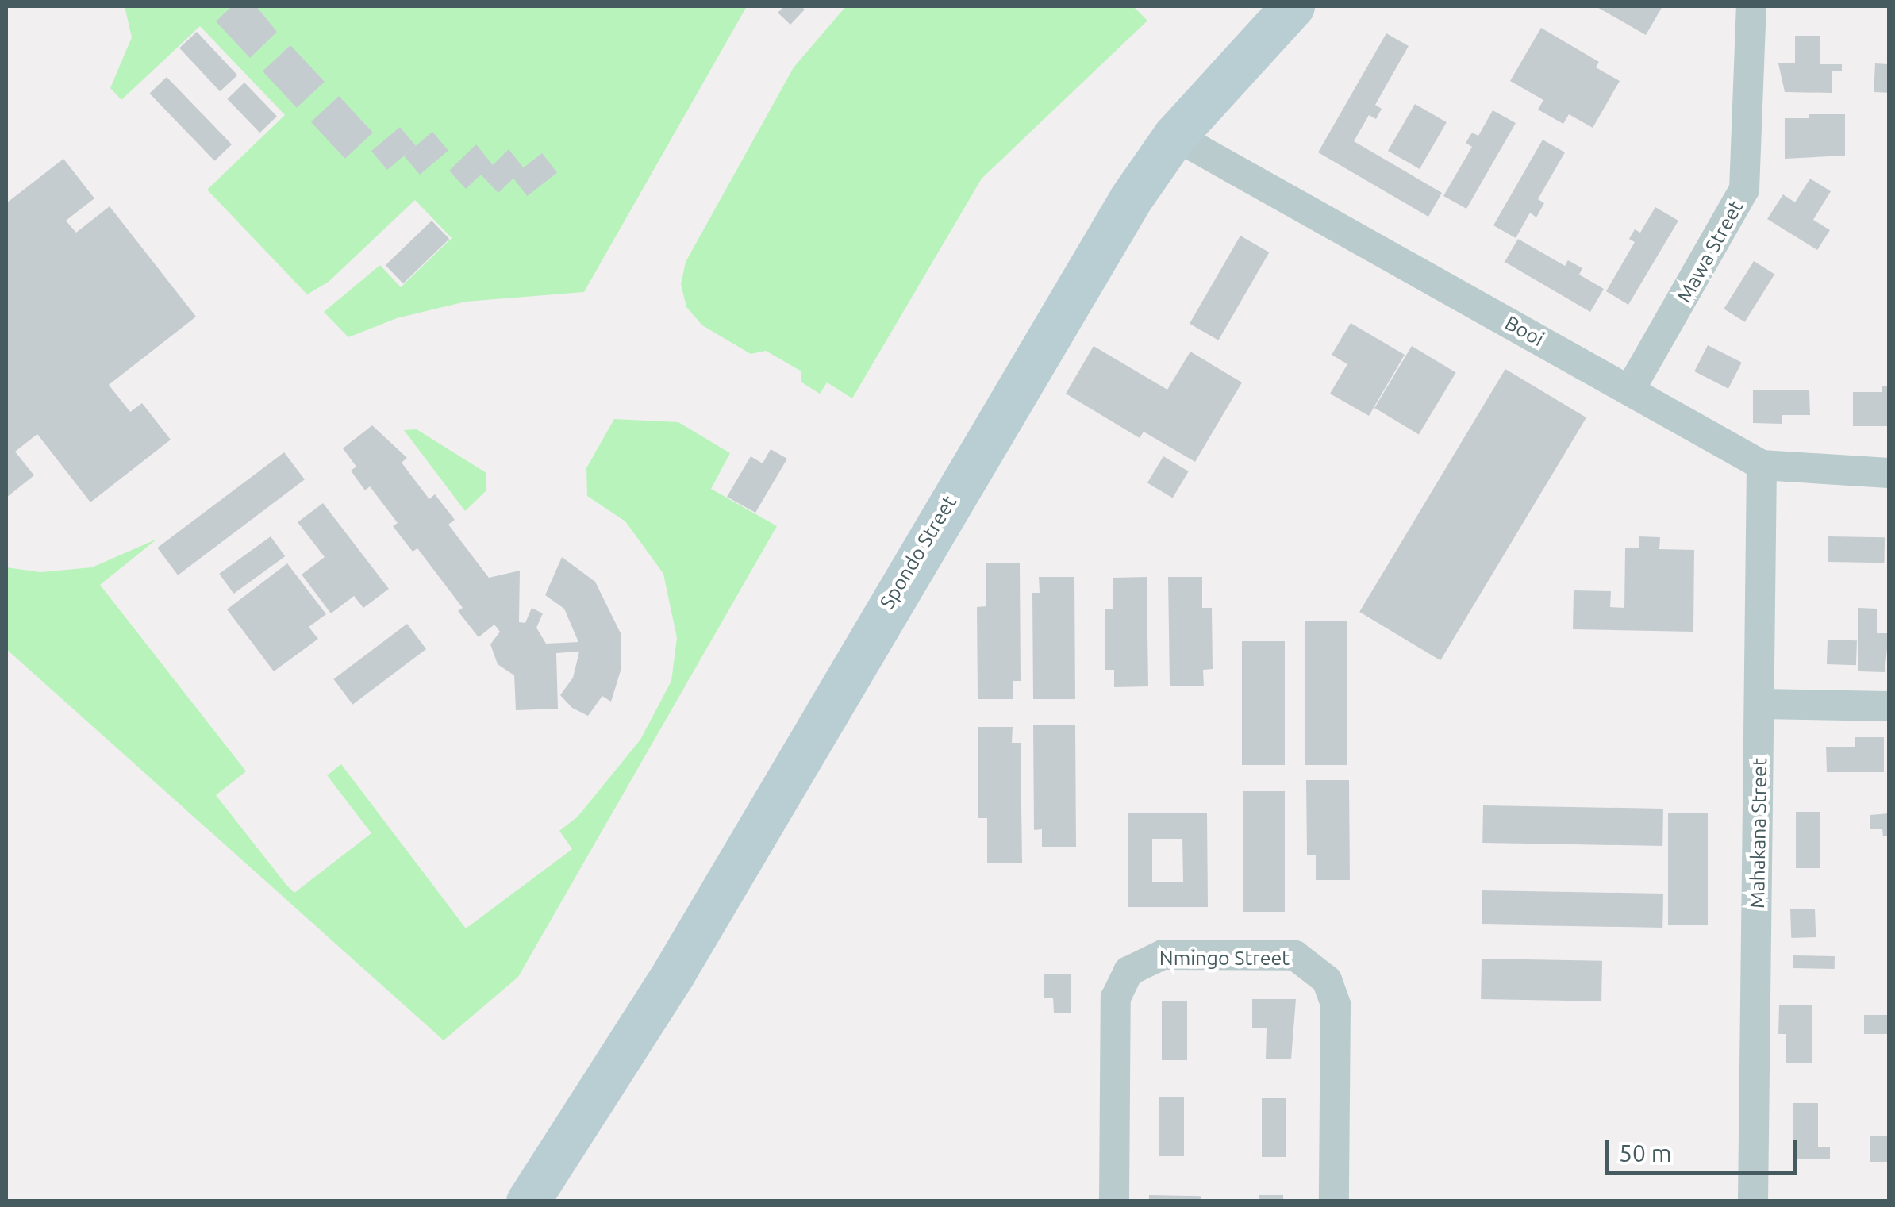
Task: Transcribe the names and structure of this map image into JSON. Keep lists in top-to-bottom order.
{
  "streets": {
    "main road": ["Spondo Street"],
    "street": [
      "Mawa Street",
      "Booi",
      "Mahakana Street",
      "Nmingo Street"
    ]
  },
  "crossings": [
    ["Mawa Street", "Booi"],
    ["Booi", "Spondo Street"],
    ["Booi", "Mahakana Street"]
  ],
  "scale_bar": "50 m"
}
